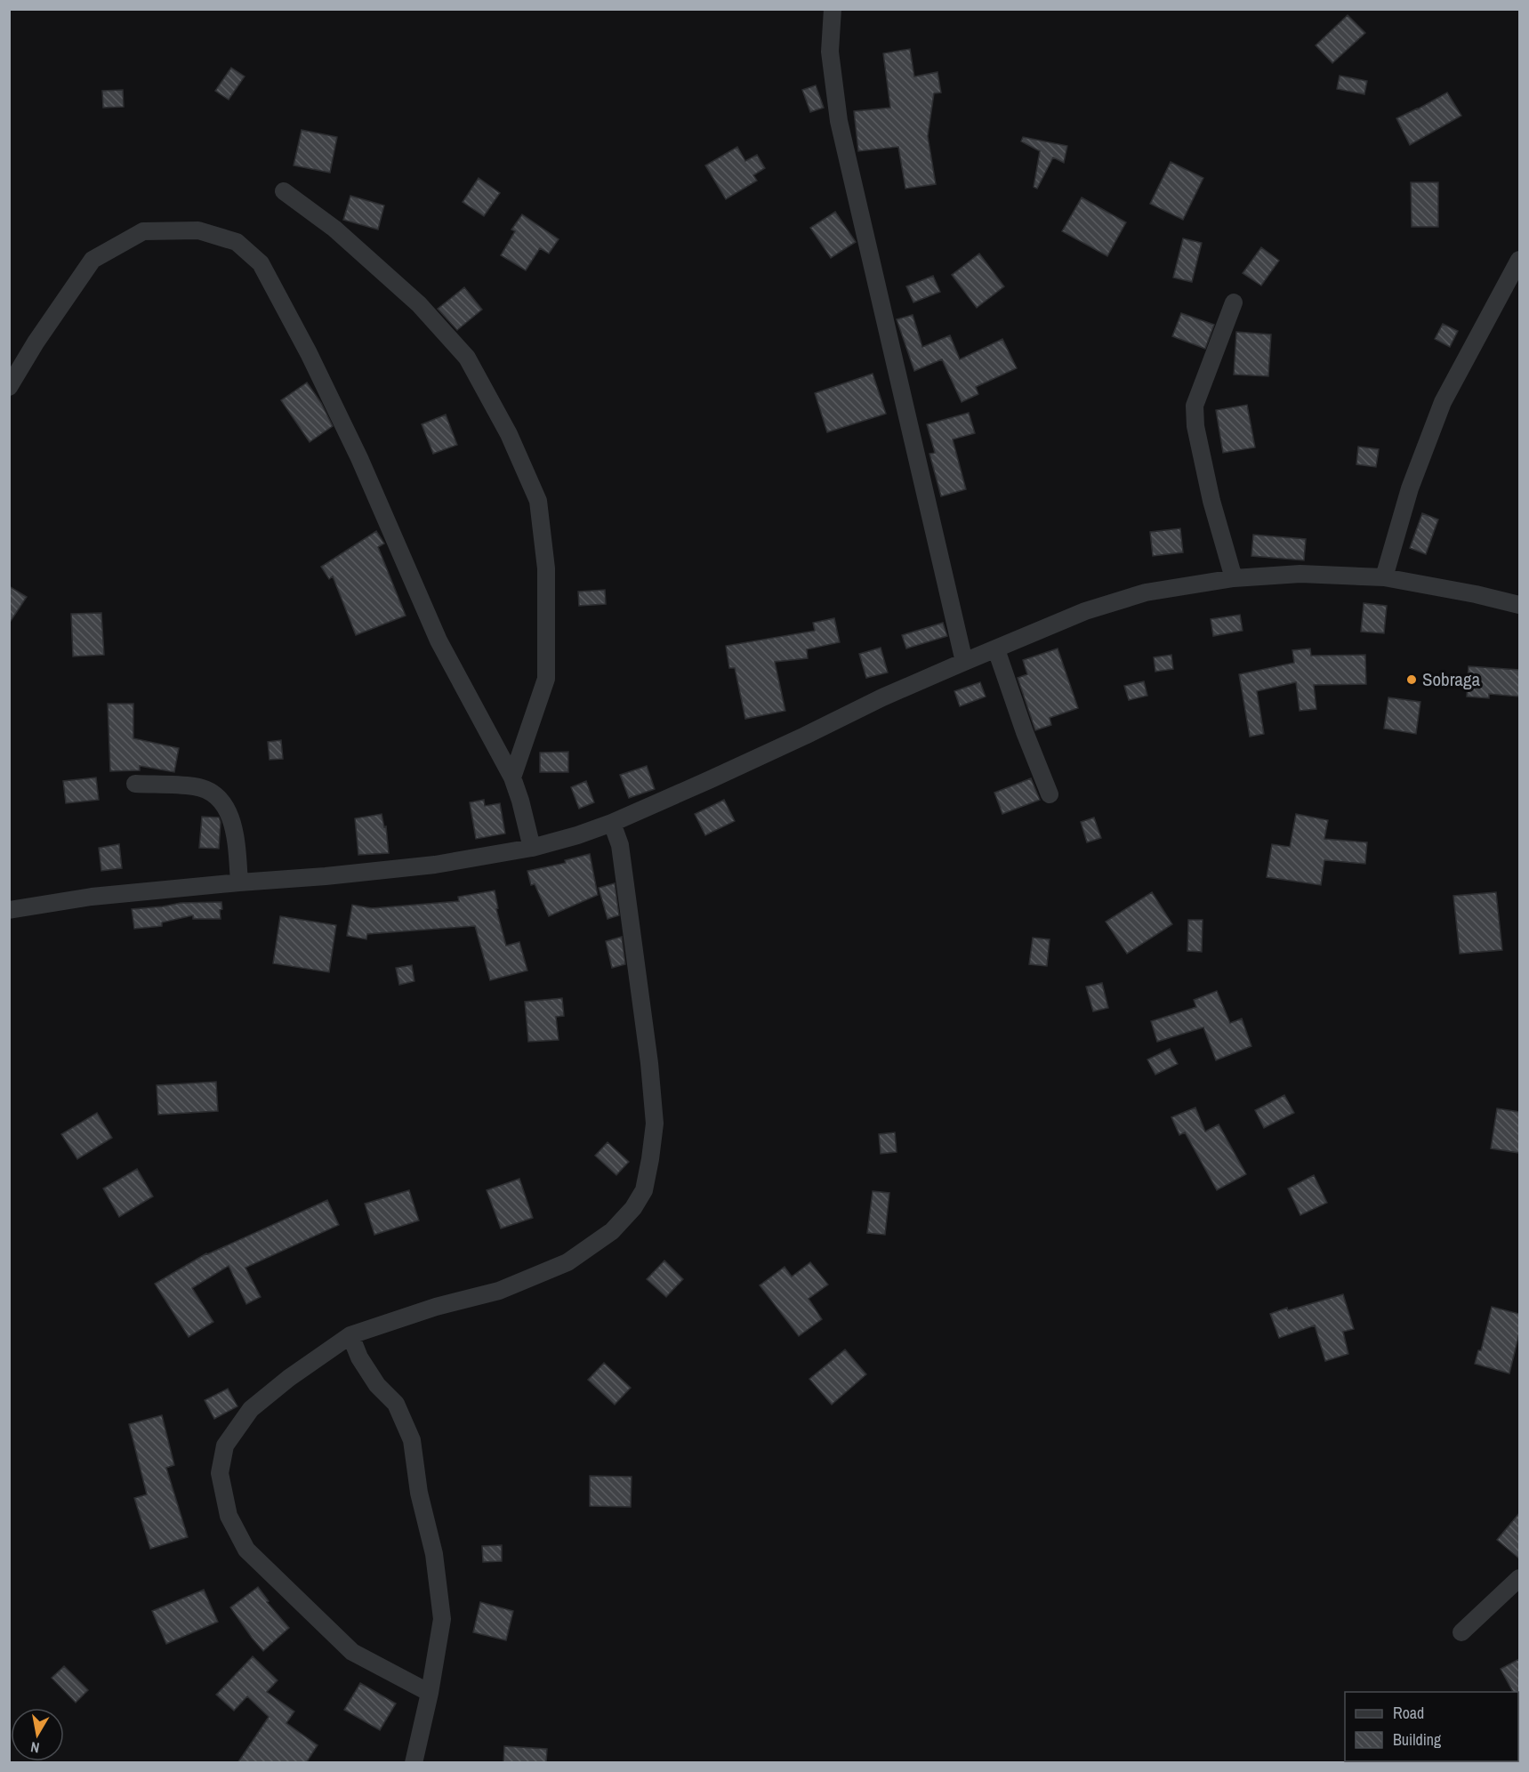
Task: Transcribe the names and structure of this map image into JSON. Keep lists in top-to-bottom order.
{
  "places": ["Sobraga"],
  "legend": ["Road", "Building"],
  "north": "bottom"
}
